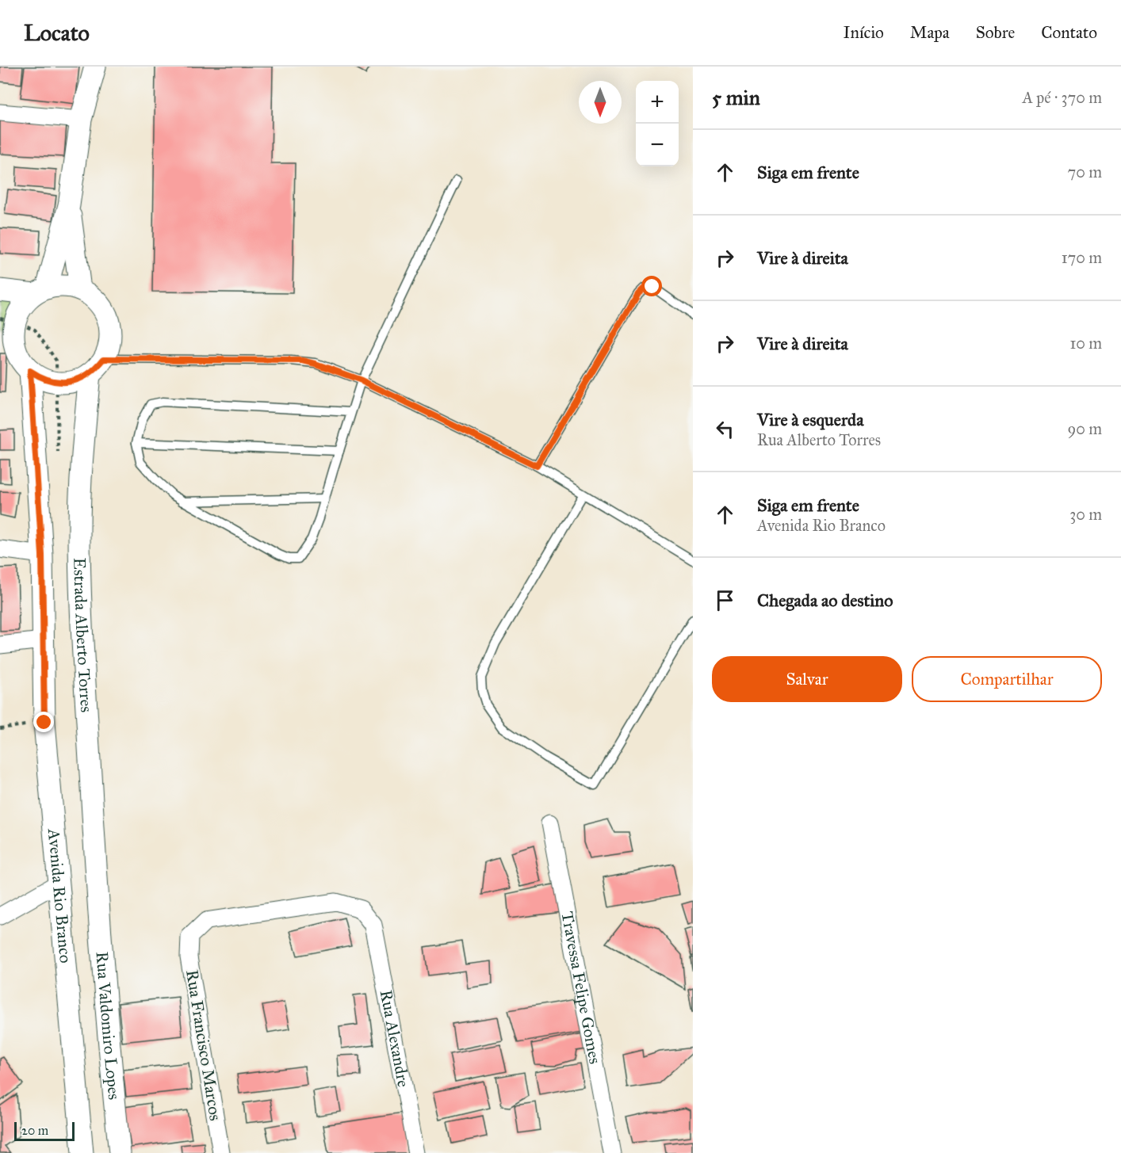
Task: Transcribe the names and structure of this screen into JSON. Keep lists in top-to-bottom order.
{
  "streets": {
    "street": [
      "Estrada Alberto Torres",
      "Avenida Rio Branco",
      "Travessa Felipe Gomes",
      "Rua Valdomiro Lopes",
      "Rua Alexandre",
      "Rua Francisco Marcos"
    ]
  },
  "crossings": [
    ["Estrada Alberto Torres", "Rua Valdomiro Lopes"],
    ["Rua Alexandre", "Rua Francisco Marcos"]
  ],
  "scale_bar": "20 m",
  "north": "bottom",
  "page": {
    "header": "Locato",
    "nav": [
      "Início",
      "Mapa",
      "Sobre",
      "Contato"
    ],
    "heading": ["5 min", "A pé · 370 m"],
    "map_buttons": ["+", "−"],
    "list": [
      ["Siga em frente", "70 m"],
      ["Vire à direita", "170 m"],
      ["Vire à direita", "10 m"],
      ["Vire à esquerda", "Rua Alberto Torres", "90 m"],
      ["Siga em frente", "Avenida Rio Branco", "30 m"],
      "Chegada ao destino"
    ],
    "buttons": ["Salvar", "Compartilhar"],
    "scale": "20 m"
  }
}
